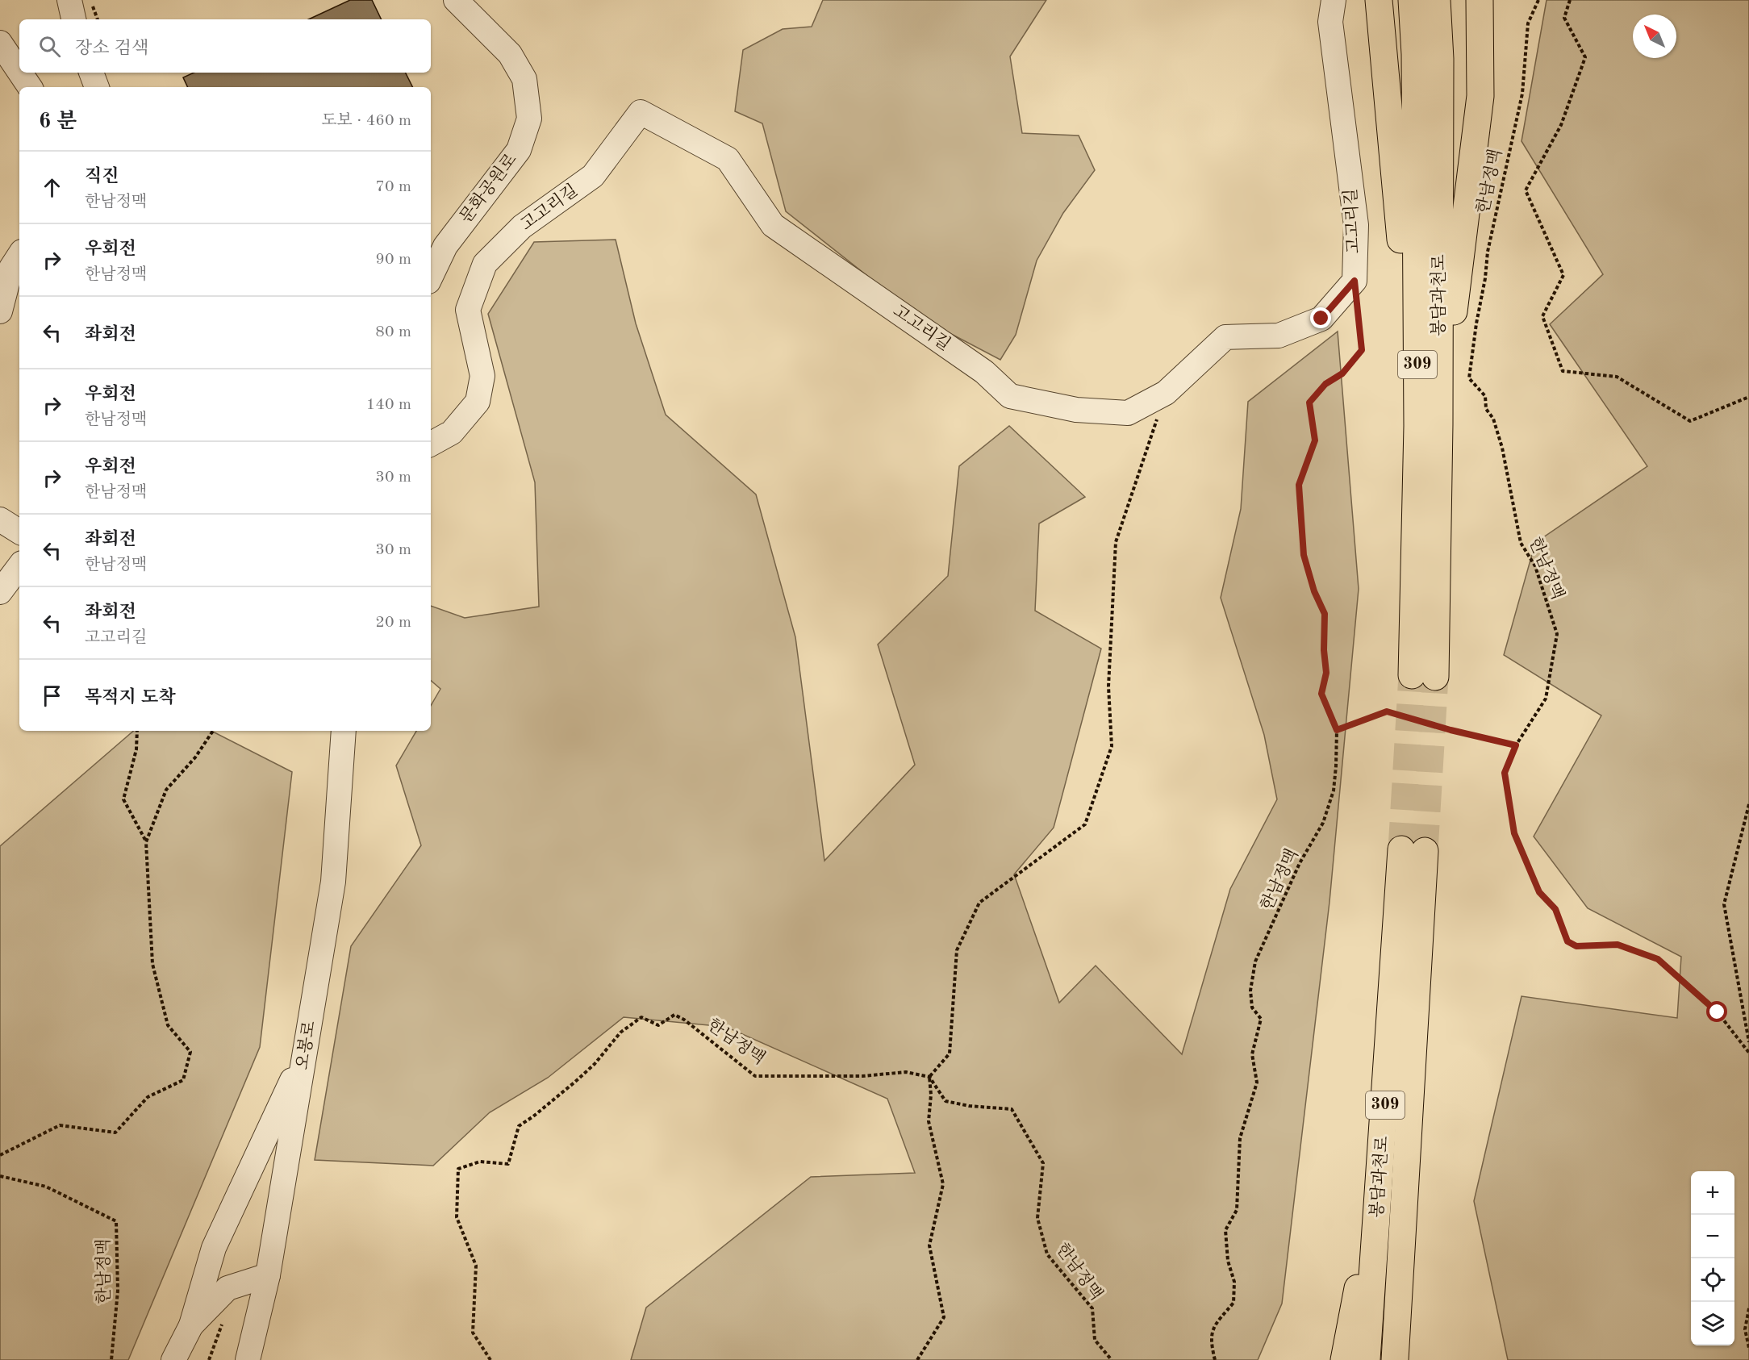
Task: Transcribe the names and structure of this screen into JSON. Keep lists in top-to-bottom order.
{
  "streets": {
    "highway": ["봉담과천로", "309"],
    "street": ["문화공원로", "고고리길", "오봉로"],
    "path": ["한남정맥"]
  },
  "crossings": [
    ["한남정맥", "고고리길"]
  ],
  "north": "top left",
  "page": {
    "search": "장소 검색",
    "heading": ["6 분", "도보 · 460 m"],
    "list": [
      ["직진", "한남정맥", "70 m"],
      ["우회전", "한남정맥", "90 m"],
      ["좌회전", "80 m"],
      ["우회전", "한남정맥", "140 m"],
      ["우회전", "한남정맥", "30 m"],
      ["좌회전", "한남정맥", "30 m"],
      ["좌회전", "고고리길", "20 m"],
      "목적지 도착"
    ],
    "map_buttons": ["+", "−"]
  }
}
